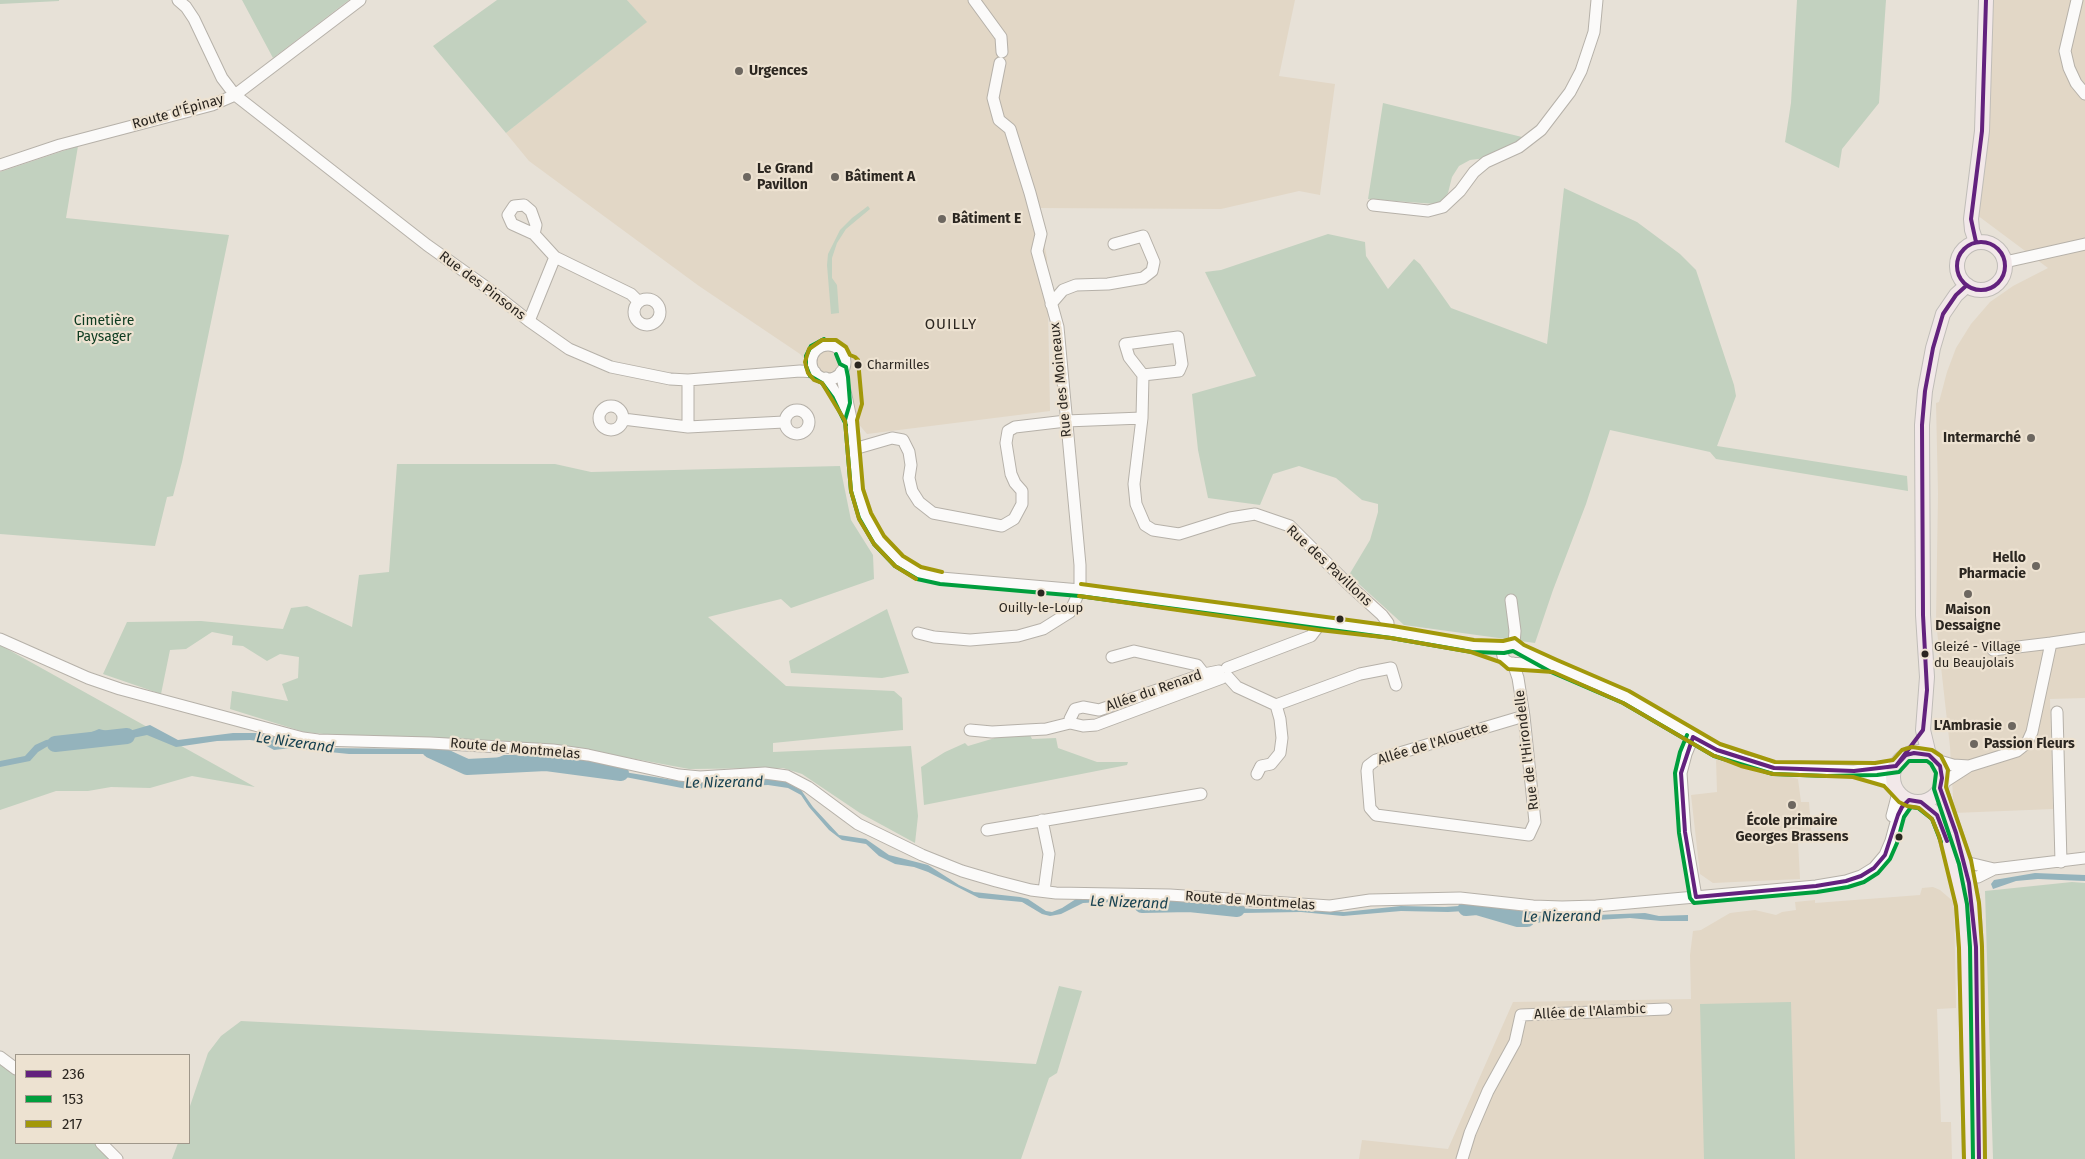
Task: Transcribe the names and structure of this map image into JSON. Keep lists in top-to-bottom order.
{
  "streets": {
    "street": [
      "Route d'Épinay",
      "Rue des Pinsons",
      "Rue des Moineaux",
      "Rue des Pavillons",
      "Allée du Renard",
      "Allée de l'Alouette",
      "Route de Montmelas",
      "Rue de l'Hirondelle",
      "Allée de l'Alambic"
    ]
  },
  "crossings": [
    ["Route d'Épinay", "Rue des Pinsons"],
    ["Allée de l'Alouette", "Rue de l'Hirondelle"]
  ],
  "districts": ["OUILLY"],
  "water": ["Le Nizerand"],
  "parks": ["Cimetière Paysager"],
  "places": [
    "Urgences",
    "Le Grand Pavillon",
    "Bâtiment A",
    "Bâtiment E",
    "Charmilles",
    "Intermarché",
    "Hello Pharmacie",
    "Ouilly-le-Loup",
    "Maison Dessaigne",
    "Gleizé - Village du Beaujolais",
    "L'Ambrasie",
    "Passion Fleurs",
    "École primaire Georges Brassens"
  ],
  "lines": ["transit line 236", "transit line 153", "transit line 217"],
  "legend": ["236", "153", "217"]
}
